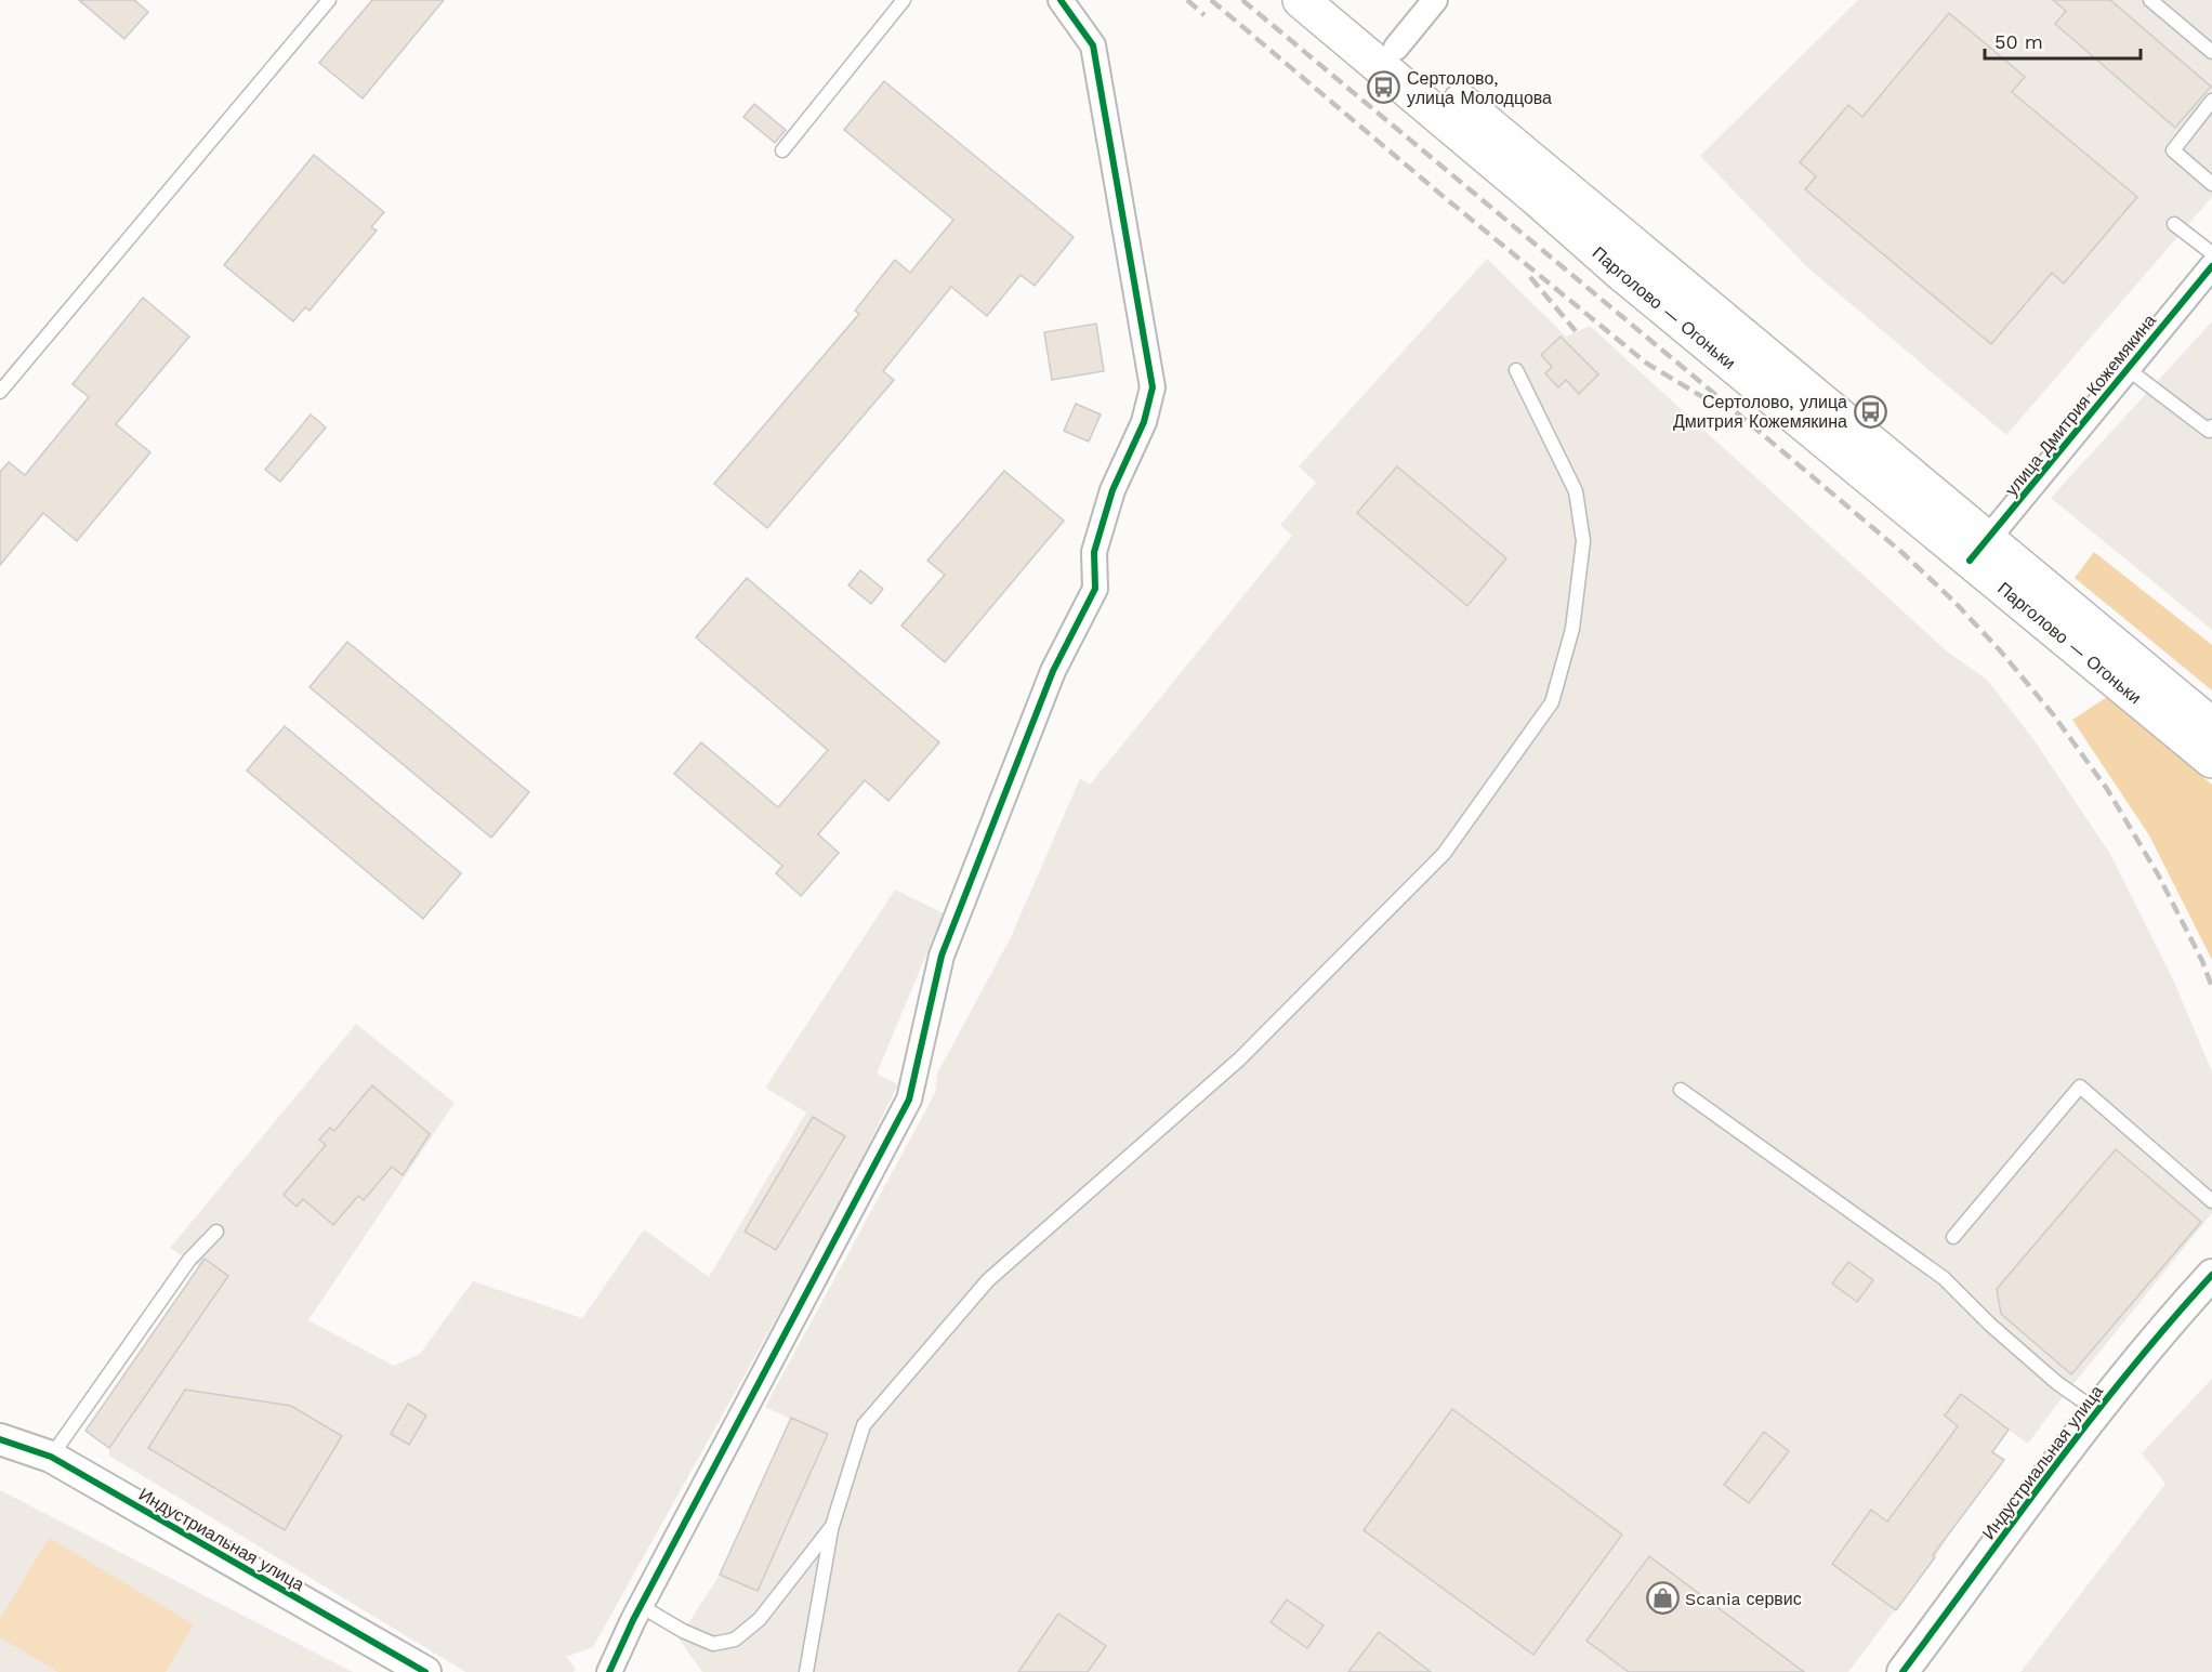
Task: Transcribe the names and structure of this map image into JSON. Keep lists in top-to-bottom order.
{
  "streets": {
    "main road": ["Парголово — Огоньки"],
    "street": ["улица Дмитрия Кожемякина", "Индустриальная улица"]
  },
  "crossings": [
    ["Парголово — Огоньки", "улица Дмитрия Кожемякина"]
  ],
  "places": {
    "bus stop": ["Сертолово, улица Молодцова", "Сертолово, улица Дмитрия Кожемякина"],
    "shop": ["Scania сервис"]
  },
  "scale_bar": "50 m"
}
